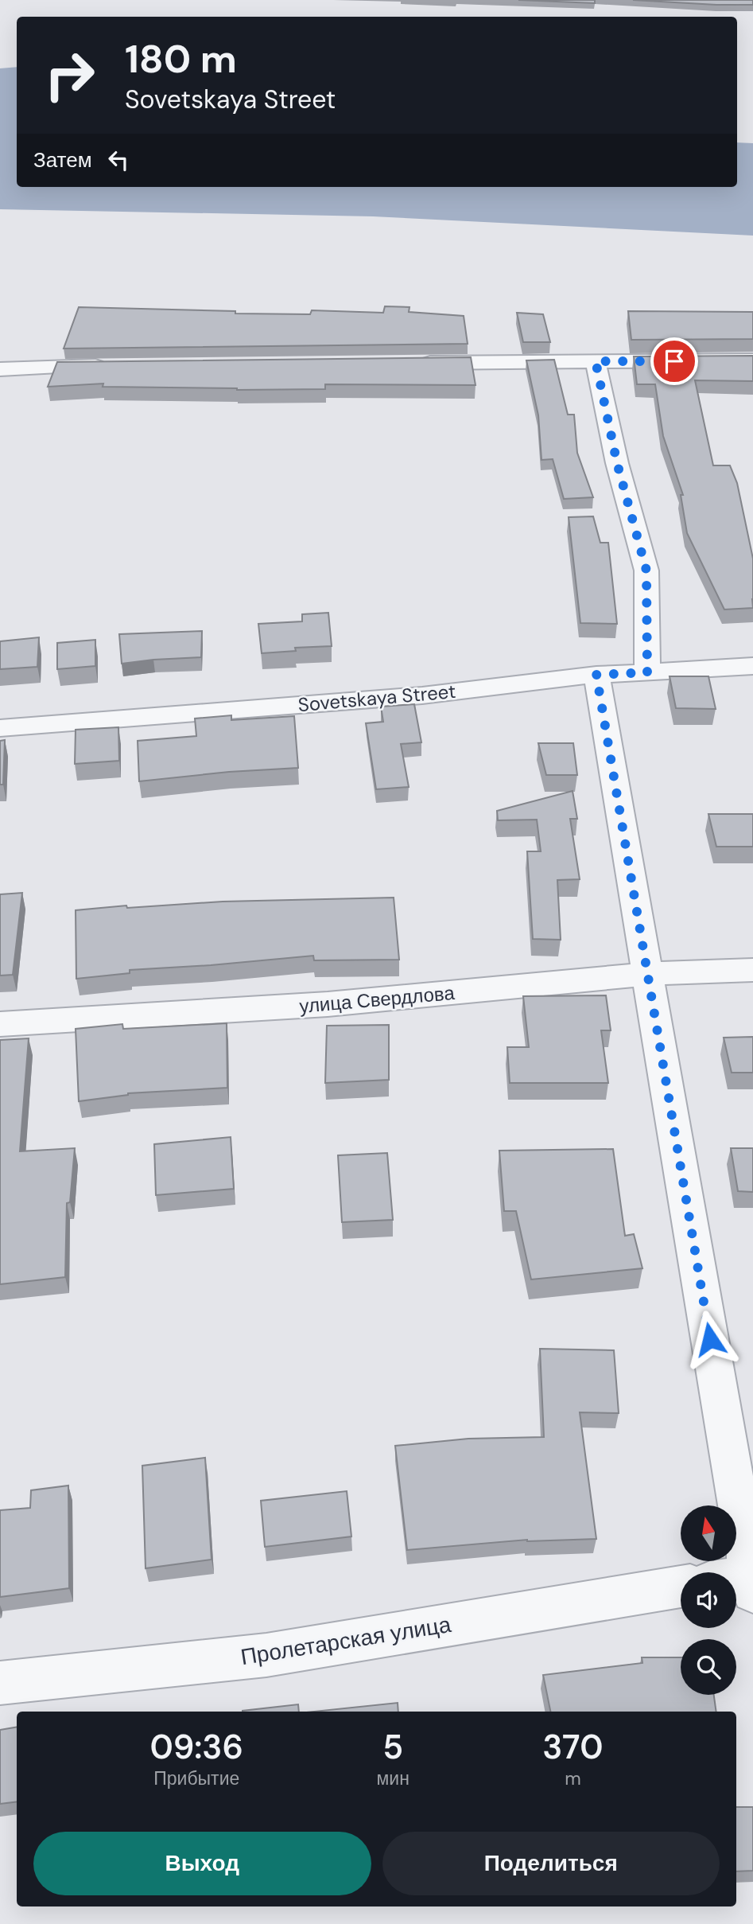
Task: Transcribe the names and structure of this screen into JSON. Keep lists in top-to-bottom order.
{
  "streets": {
    "street": ["Sovetskaya Street", "улица Свердлова", "Пролетарская улица"]
  },
  "north": "top",
  "page": {
    "turn": ["180 m", "Sovetskaya Street"],
    "then": "Затем",
    "eta": [
      "09:36",
      "Прибытие",
      "5",
      "мин",
      "370",
      "m"
    ],
    "buttons": ["Выход", "Поделиться"]
  }
}
